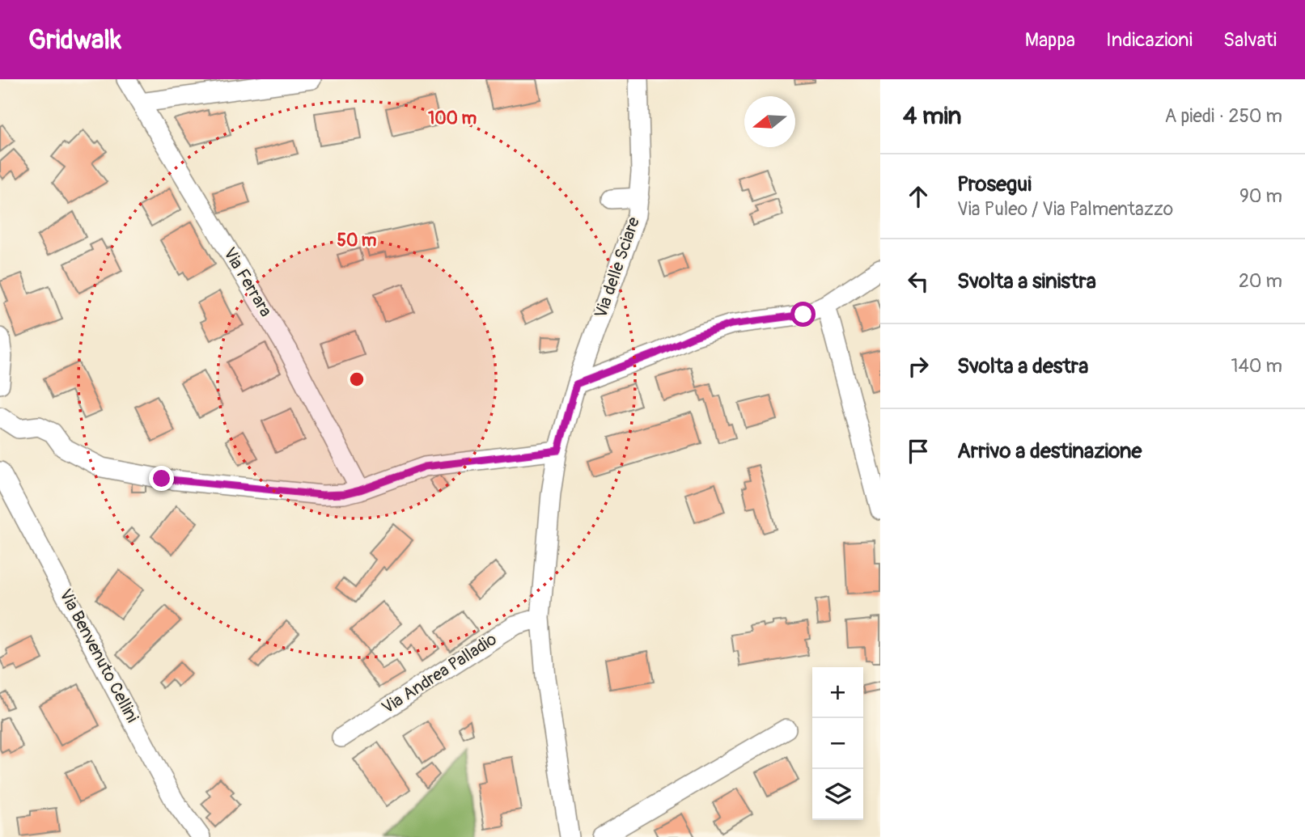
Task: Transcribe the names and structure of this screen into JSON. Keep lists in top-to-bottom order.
{
  "streets": {
    "street": [
      "Via delle Sciare",
      "Via Ferrara",
      "Via Benvenuto Cellini",
      "Via Andrea Palladio"
    ]
  },
  "crossings": [
    ["Via delle Sciare", "Via Andrea Palladio"]
  ],
  "north": "left",
  "page": {
    "header": "Gridwalk",
    "nav": ["Mappa", "Indicazioni", "Salvati"],
    "heading": ["4 min", "A piedi · 250 m"],
    "list": [
      ["Prosegui", "Via Puleo / Via Palmentazzo", "90 m"],
      ["Svolta a sinistra", "20 m"],
      ["Svolta a destra", "140 m"],
      "Arrivo a destinazione"
    ],
    "map_buttons": ["+", "−"]
  },
  "rings": ["100 m", "50 m"]
}
